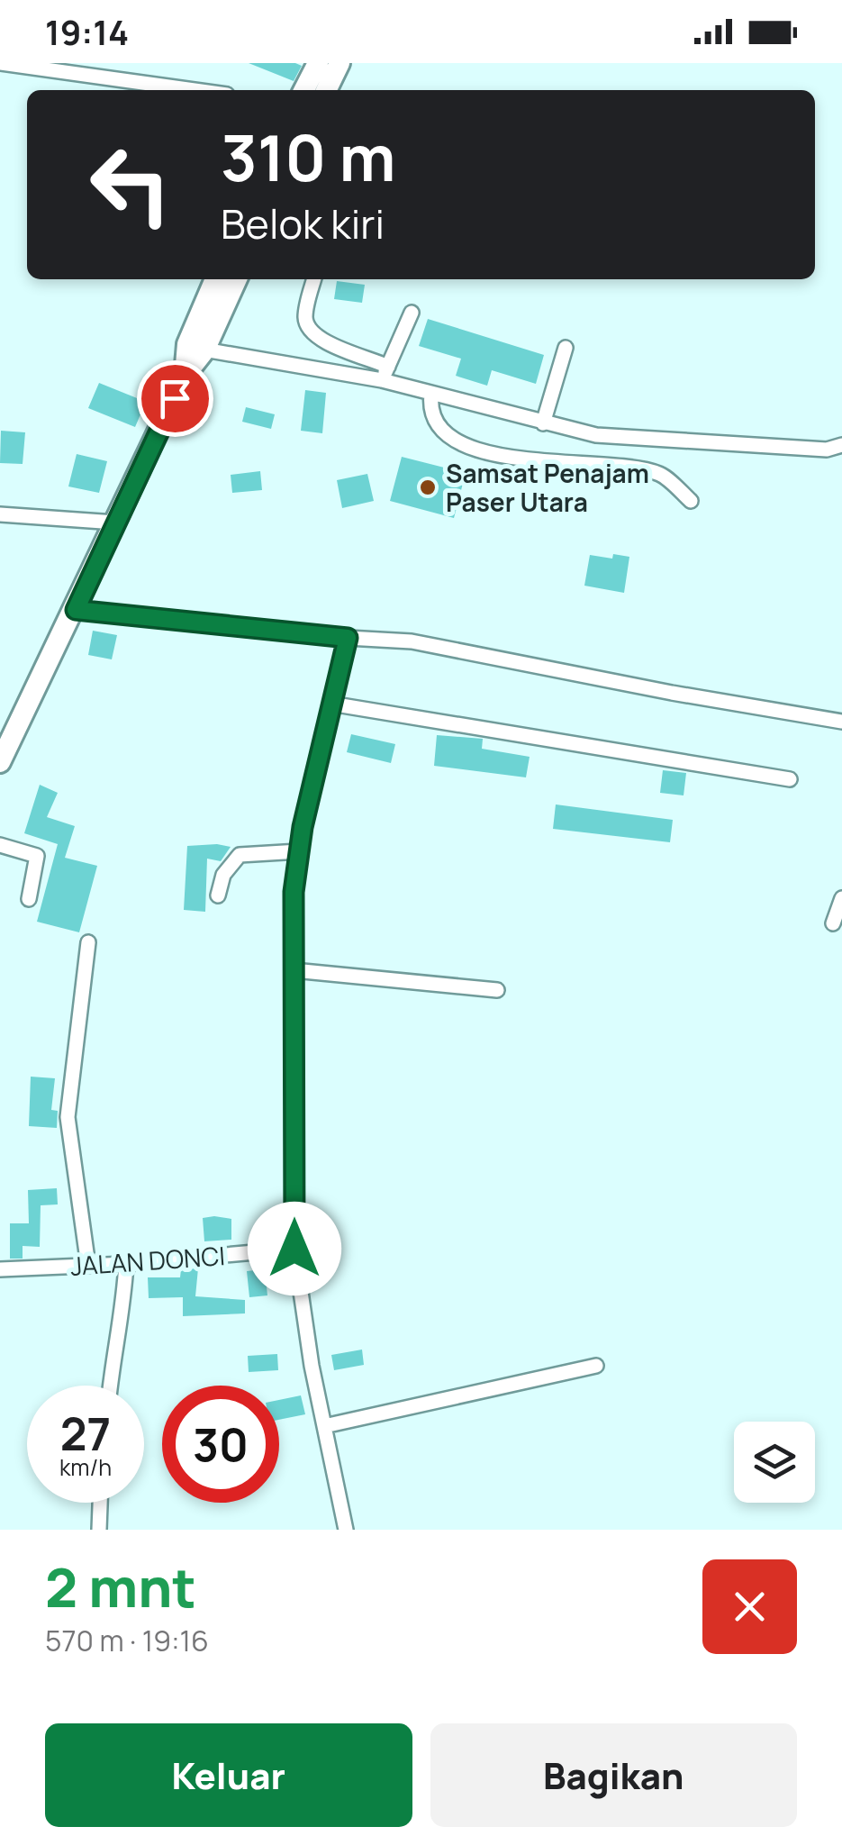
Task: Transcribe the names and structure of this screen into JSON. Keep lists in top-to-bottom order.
{
  "streets": {
    "street": ["JALAN DONCI"]
  },
  "places": ["Samsat Penajam Paser Utara"],
  "page": {
    "status": "19:14",
    "turn": ["310 m", "Belok kiri"],
    "speed": "27 km/h",
    "limit": "30",
    "heading": ["2 mnt", "570 m · 19:16"],
    "buttons": ["Keluar", "Bagikan"]
  }
}
